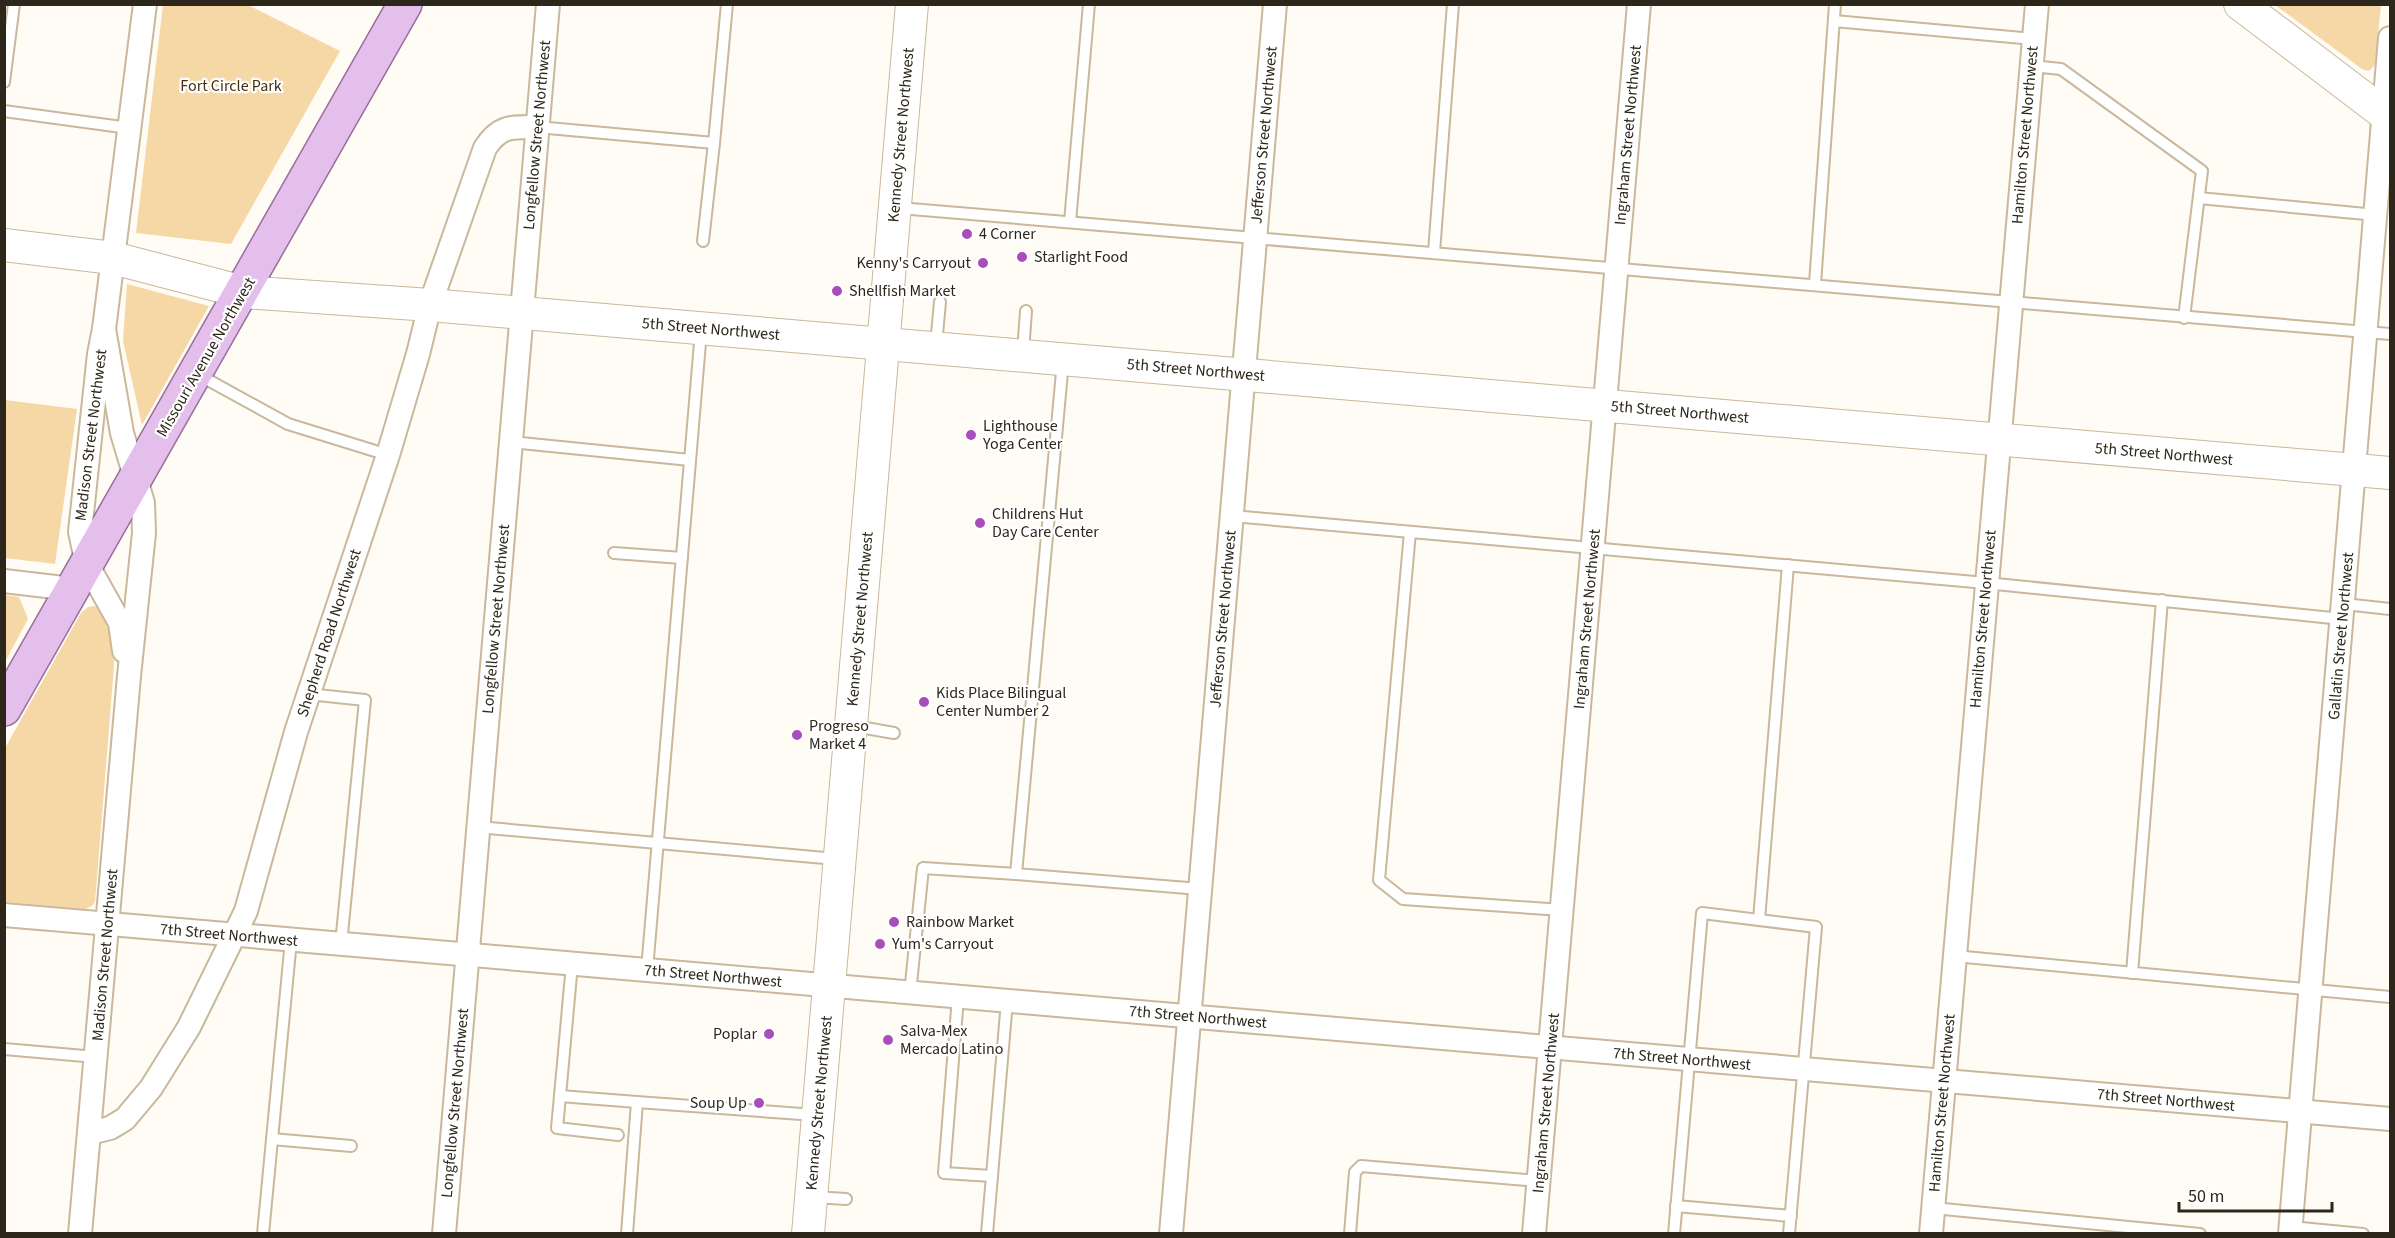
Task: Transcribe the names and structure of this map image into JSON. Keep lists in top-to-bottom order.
{
  "streets": {
    "main road": ["Missouri Avenue Northwest"],
    "street": [
      "Longfellow Street Northwest",
      "Kennedy Street Northwest",
      "Jefferson Street Northwest",
      "Ingraham Street Northwest",
      "Hamilton Street Northwest",
      "5th Street Northwest",
      "Madison Street Northwest",
      "Shepherd Road Northwest",
      "Gallatin Street Northwest",
      "7th Street Northwest"
    ]
  },
  "crossings": [
    ["Longfellow Street Northwest", "5th Street Northwest"],
    ["Longfellow Street Northwest", "Shepherd Road Northwest"],
    ["Longfellow Street Northwest", "7th Street Northwest"],
    ["Kennedy Street Northwest", "5th Street Northwest"],
    ["Kennedy Street Northwest", "7th Street Northwest"],
    ["Jefferson Street Northwest", "5th Street Northwest"],
    ["Jefferson Street Northwest", "7th Street Northwest"],
    ["Ingraham Street Northwest", "5th Street Northwest"],
    ["Ingraham Street Northwest", "7th Street Northwest"],
    ["Hamilton Street Northwest", "5th Street Northwest"],
    ["Hamilton Street Northwest", "7th Street Northwest"],
    ["5th Street Northwest", "Missouri Avenue Northwest"],
    ["5th Street Northwest", "Madison Street Northwest"],
    ["5th Street Northwest", "Shepherd Road Northwest"],
    ["5th Street Northwest", "Gallatin Street Northwest"],
    ["Missouri Avenue Northwest", "Madison Street Northwest"],
    ["Madison Street Northwest", "Shepherd Road Northwest"],
    ["Madison Street Northwest", "7th Street Northwest"],
    ["Shepherd Road Northwest", "7th Street Northwest"],
    ["Gallatin Street Northwest", "7th Street Northwest"]
  ],
  "parks": ["Fort Circle Park"],
  "places": [
    "4 Corner",
    "Starlight Food",
    "Kenny's Carryout",
    "Shellfish Market",
    "Lighthouse Yoga Center",
    "Childrens Hut Day Care Center",
    "Kids Place Bilingual Center Number 2",
    "Progreso Market 4",
    "Rainbow Market",
    "Yum's Carryout",
    "Poplar",
    "Salva-Mex Mercado Latino",
    "Soup Up"
  ],
  "scale_bar": "50 m"
}
